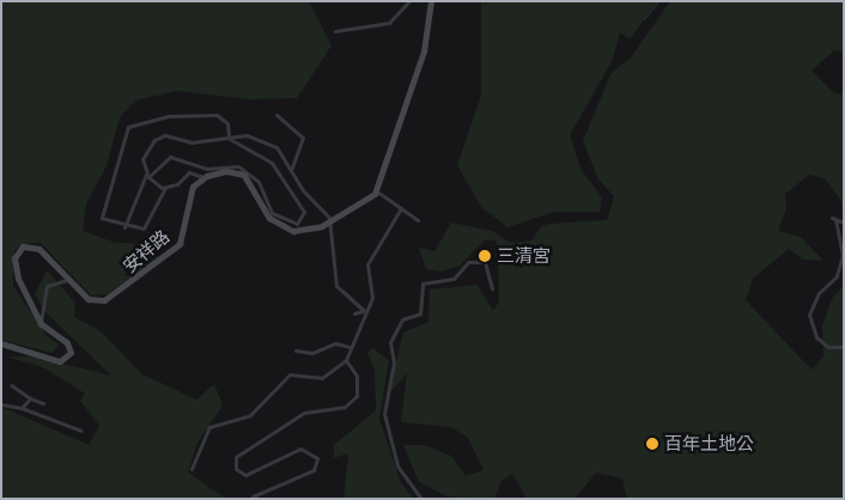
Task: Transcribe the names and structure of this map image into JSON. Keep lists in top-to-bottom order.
{
  "streets": {
    "street": ["安祥路"]
  },
  "places": ["三清宮", "百年土地公"]
}
